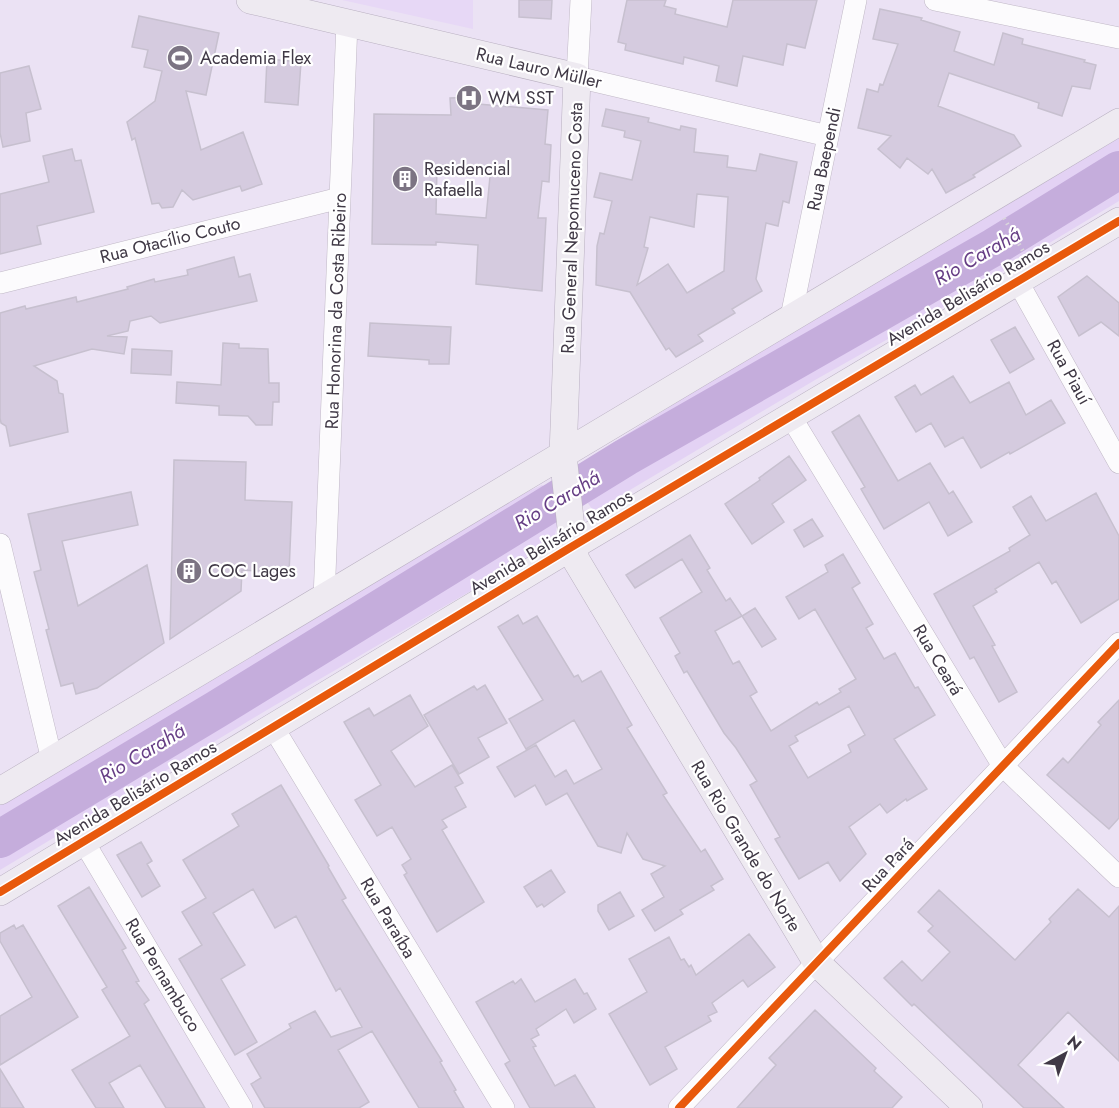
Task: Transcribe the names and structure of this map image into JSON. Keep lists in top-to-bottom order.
{
  "streets": {
    "main road": [
      "Rua Lauro Müller",
      "Rua General Nepomuceno Costa",
      "Avenida Belisário Ramos",
      "Rua Rio Grande do Norte"
    ],
    "street": [
      "Rua Baependi",
      "Rua Otacílio Couto",
      "Rua Honorina da Costa Ribeiro",
      "Rua Piauí",
      "Rua Ceará",
      "Rua Pará",
      "Rua Paraíba",
      "Rua Pernambuco"
    ]
  },
  "crossings": [
    ["Rua Lauro Müller", "Rua Baependi"],
    ["Rua Lauro Müller", "Rua General Nepomuceno Costa"],
    ["Rua Lauro Müller", "Rua Honorina da Costa Ribeiro"],
    ["Rua General Nepomuceno Costa", "Avenida Belisário Ramos"],
    ["Rua General Nepomuceno Costa", "Rua Rio Grande do Norte"],
    ["Rua Otacílio Couto", "Rua Honorina da Costa Ribeiro"],
    ["Avenida Belisário Ramos", "Rua Piauí"],
    ["Avenida Belisário Ramos", "Rua Ceará"],
    ["Avenida Belisário Ramos", "Rua Rio Grande do Norte"],
    ["Avenida Belisário Ramos", "Rua Paraíba"],
    ["Avenida Belisário Ramos", "Rua Pernambuco"],
    ["Rua Ceará", "Rua Pará"],
    ["Rua Rio Grande do Norte", "Rua Pará"]
  ],
  "water": ["Rio Carahá"],
  "places": {
    "sports": ["Academia Flex"],
    "hospital": ["WM SST"],
    "building": ["Residencial Rafaella", "COC Lages"]
  },
  "north": "top right"
}
